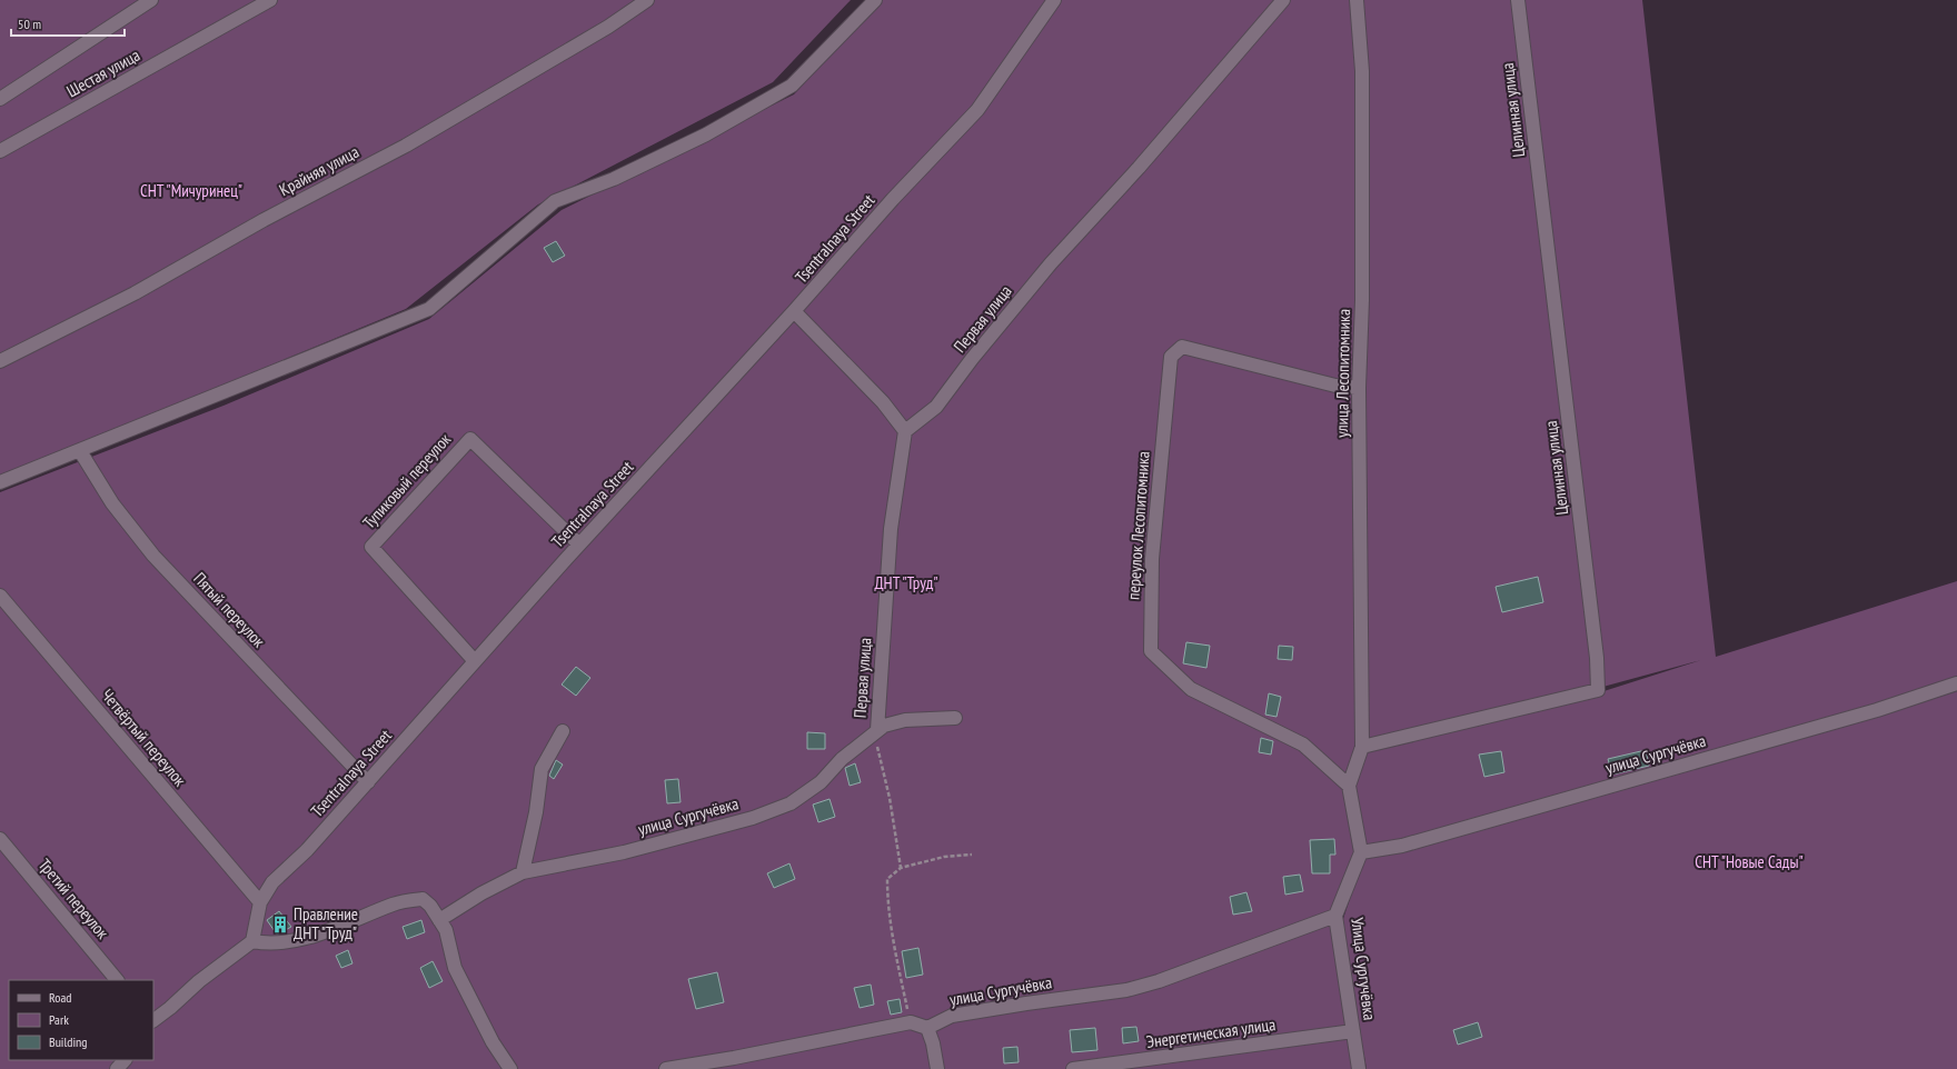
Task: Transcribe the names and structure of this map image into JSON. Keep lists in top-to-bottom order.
{
  "streets": {
    "street": [
      "Шестая улица",
      "Целинная улица",
      "Крайняя улица",
      "Tsentralnaya Street",
      "Первая улица",
      "улица Лесопитомника",
      "Тупиковый переулок",
      "переулок Лесопитомника",
      "Пятый переулок",
      "Четвёртый переулок",
      "улица Сургучёвка",
      "Третий переулок",
      "Улица Сургучёвка",
      "Энергетическая улица"
    ]
  },
  "crossings": [
    ["Целинная улица", "улица Лесопитомника"],
    ["Tsentralnaya Street", "Тупиковый переулок"],
    ["Tsentralnaya Street", "Пятый переулок"],
    ["Tsentralnaya Street", "Четвёртый переулок"],
    ["Первая улица", "улица Сургучёвка"],
    ["улица Лесопитомника", "переулок Лесопитомника"],
    ["улица Сургучёвка", "Улица Сургучёвка"],
    ["Улица Сургучёвка", "Энергетическая улица"]
  ],
  "parks": ["СНТ \"Мичуринец\"", "ДНТ \"Труд\"", "СНТ \"Новые Сады\""],
  "places": {
    "building": ["Правление ДНТ \"Труд\""]
  },
  "legend": ["Road", "Park", "Building"],
  "scale_bar": "50 m"
}
